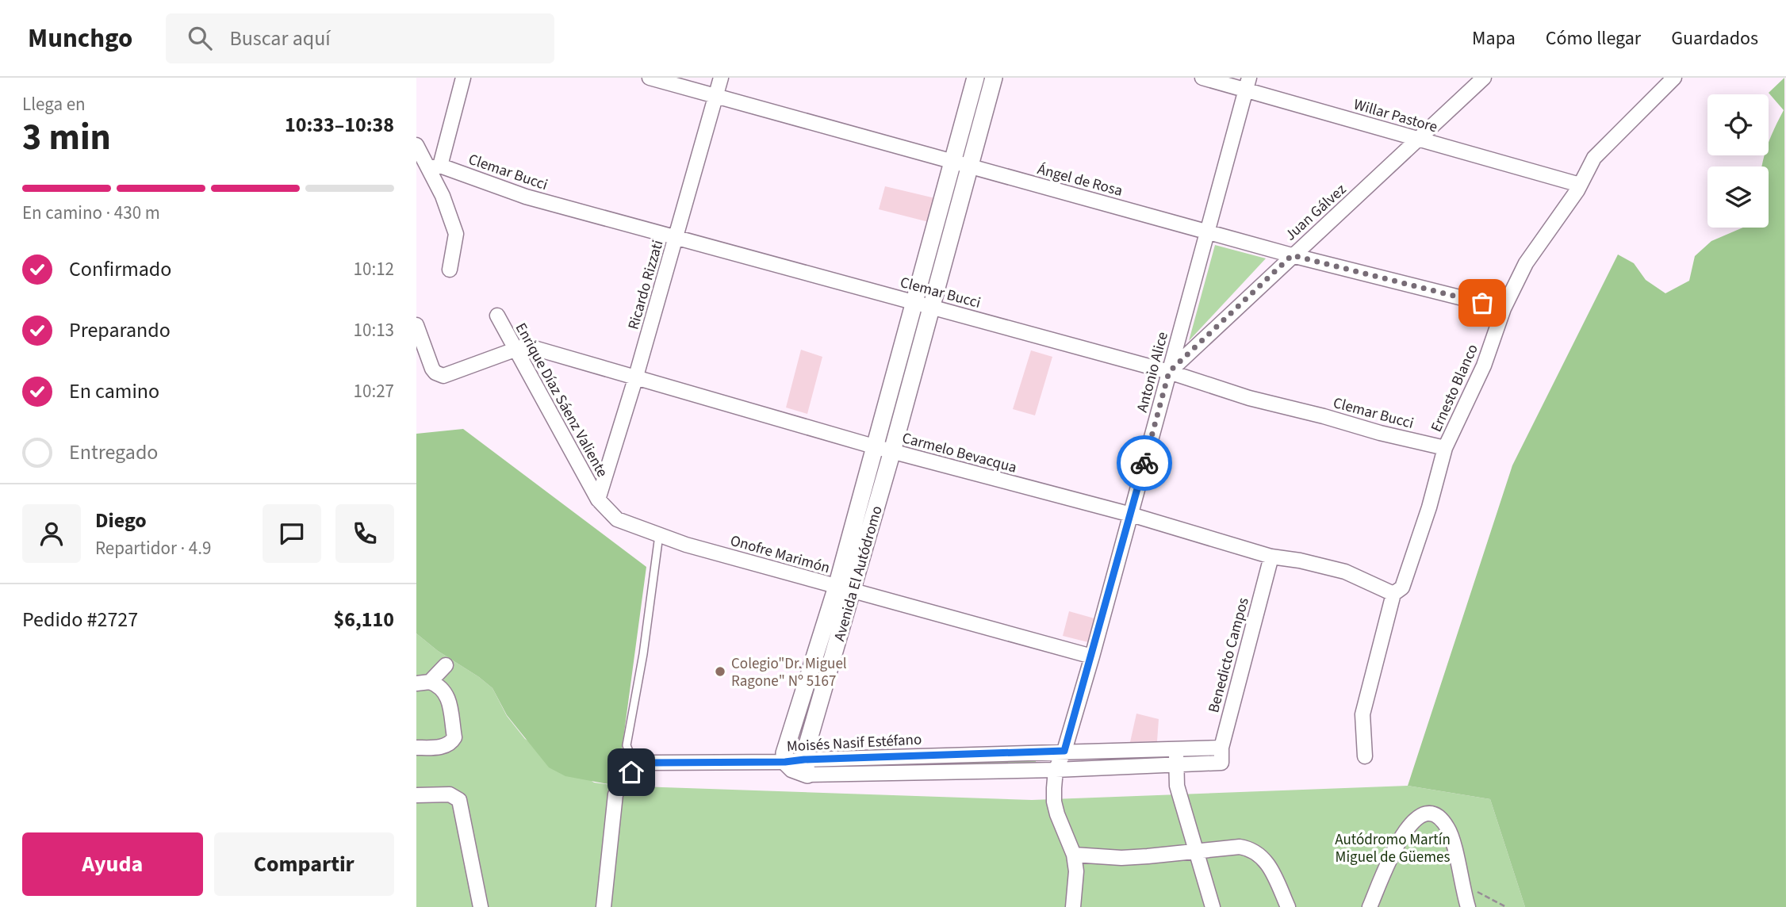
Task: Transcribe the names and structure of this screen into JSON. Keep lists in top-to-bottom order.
{
  "streets": {
    "street": [
      "Willar Pastore",
      "Clemar Bucci",
      "Ángel de Rosa",
      "Juan Gálvez",
      "Ricardo Rizzati",
      "Antonio Alice",
      "Ernesto Blanco",
      "Enrique Díaz Sáenz Valiente",
      "Carmelo Bevacqua",
      "Onofre Marimón",
      "Avenida El Autódromo",
      "Benedicto Campos",
      "Moisés Nasif Estéfano"
    ]
  },
  "crossings": [
    ["Willar Pastore", "Juan Gálvez"],
    ["Willar Pastore", "Antonio Alice"],
    ["Willar Pastore", "Ernesto Blanco"],
    ["Clemar Bucci", "Juan Gálvez"],
    ["Clemar Bucci", "Ricardo Rizzati"],
    ["Clemar Bucci", "Antonio Alice"],
    ["Clemar Bucci", "Ernesto Blanco"],
    ["Clemar Bucci", "Avenida El Autódromo"],
    ["Ángel de Rosa", "Juan Gálvez"],
    ["Ángel de Rosa", "Ricardo Rizzati"],
    ["Ángel de Rosa", "Antonio Alice"],
    ["Ángel de Rosa", "Ernesto Blanco"],
    ["Ángel de Rosa", "Avenida El Autódromo"],
    ["Juan Gálvez", "Antonio Alice"],
    ["Ricardo Rizzati", "Enrique Díaz Sáenz Valiente"],
    ["Ricardo Rizzati", "Carmelo Bevacqua"],
    ["Ricardo Rizzati", "Onofre Marimón"],
    ["Antonio Alice", "Carmelo Bevacqua"],
    ["Antonio Alice", "Onofre Marimón"],
    ["Antonio Alice", "Moisés Nasif Estéfano"],
    ["Ernesto Blanco", "Carmelo Bevacqua"],
    ["Enrique Díaz Sáenz Valiente", "Carmelo Bevacqua"],
    ["Enrique Díaz Sáenz Valiente", "Onofre Marimón"],
    ["Carmelo Bevacqua", "Avenida El Autódromo"],
    ["Carmelo Bevacqua", "Benedicto Campos"],
    ["Onofre Marimón", "Avenida El Autódromo"],
    ["Avenida El Autódromo", "Moisés Nasif Estéfano"],
    ["Benedicto Campos", "Moisés Nasif Estéfano"]
  ],
  "parks": ["Autódromo Martín Miguel de Güemes"],
  "places": ["Colegio\"Dr. Miguel Ragone\" Nº 5167"],
  "page": {
    "header": "Munchgo",
    "search": "Buscar aquí",
    "nav": ["Mapa", "Cómo llegar", "Guardados"],
    "heading": ["3 min", "Llega en", "10:33–10:38"],
    "panel": [
      "Diego",
      "Repartidor · 4.9",
      "Pedido #2727",
      "$6,110"
    ],
    "bar": "En camino · 430 m",
    "list": [
      ["Confirmado", "10:12"],
      ["Preparando", "10:13"],
      ["En camino", "10:27"],
      "Entregado"
    ],
    "buttons": ["Ayuda", "Compartir"]
  }
}
